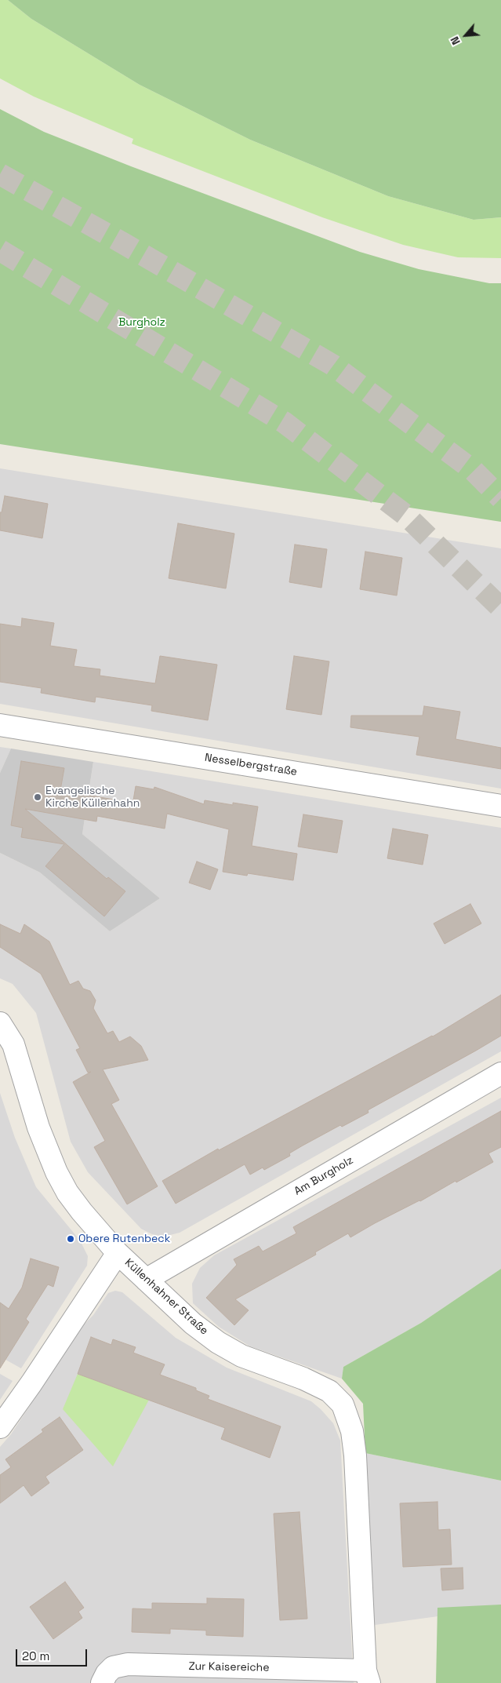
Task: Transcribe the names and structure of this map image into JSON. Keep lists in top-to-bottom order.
{
  "streets": {
    "street": [
      "Nesselbergstraße",
      "Am Burgholz",
      "Küllenhahner Straße",
      "Zur Kaisereiche"
    ]
  },
  "crossings": [
    ["Am Burgholz", "Küllenhahner Straße"],
    ["Küllenhahner Straße", "Zur Kaisereiche"]
  ],
  "parks": ["Burgholz"],
  "places": ["Evangelische Kirche Küllenhahn", "Obere Rutenbeck"],
  "scale_bar": "20 m",
  "north": "bottom left"
}
